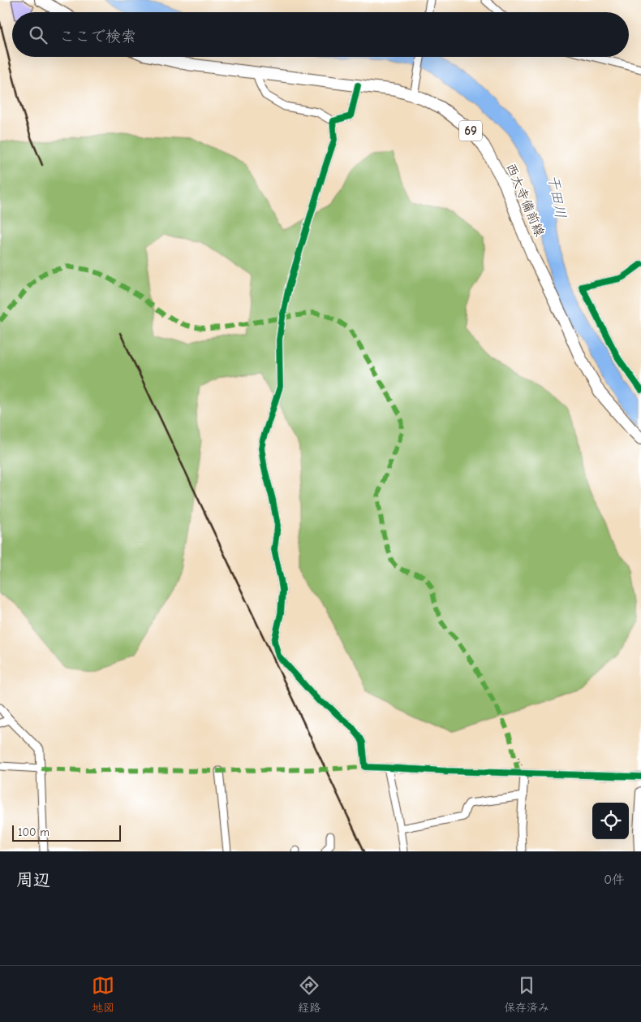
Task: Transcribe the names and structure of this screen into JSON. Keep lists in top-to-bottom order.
{
  "streets": {
    "main road": ["69", "西大寺備前線"]
  },
  "water": ["干田川"],
  "scale_bar": "100 m",
  "page": {
    "search": "ここで検索",
    "scale": "100 m",
    "heading": ["周辺", "0件"],
    "nav": ["地図", "経路", "保存済み"]
  }
}
